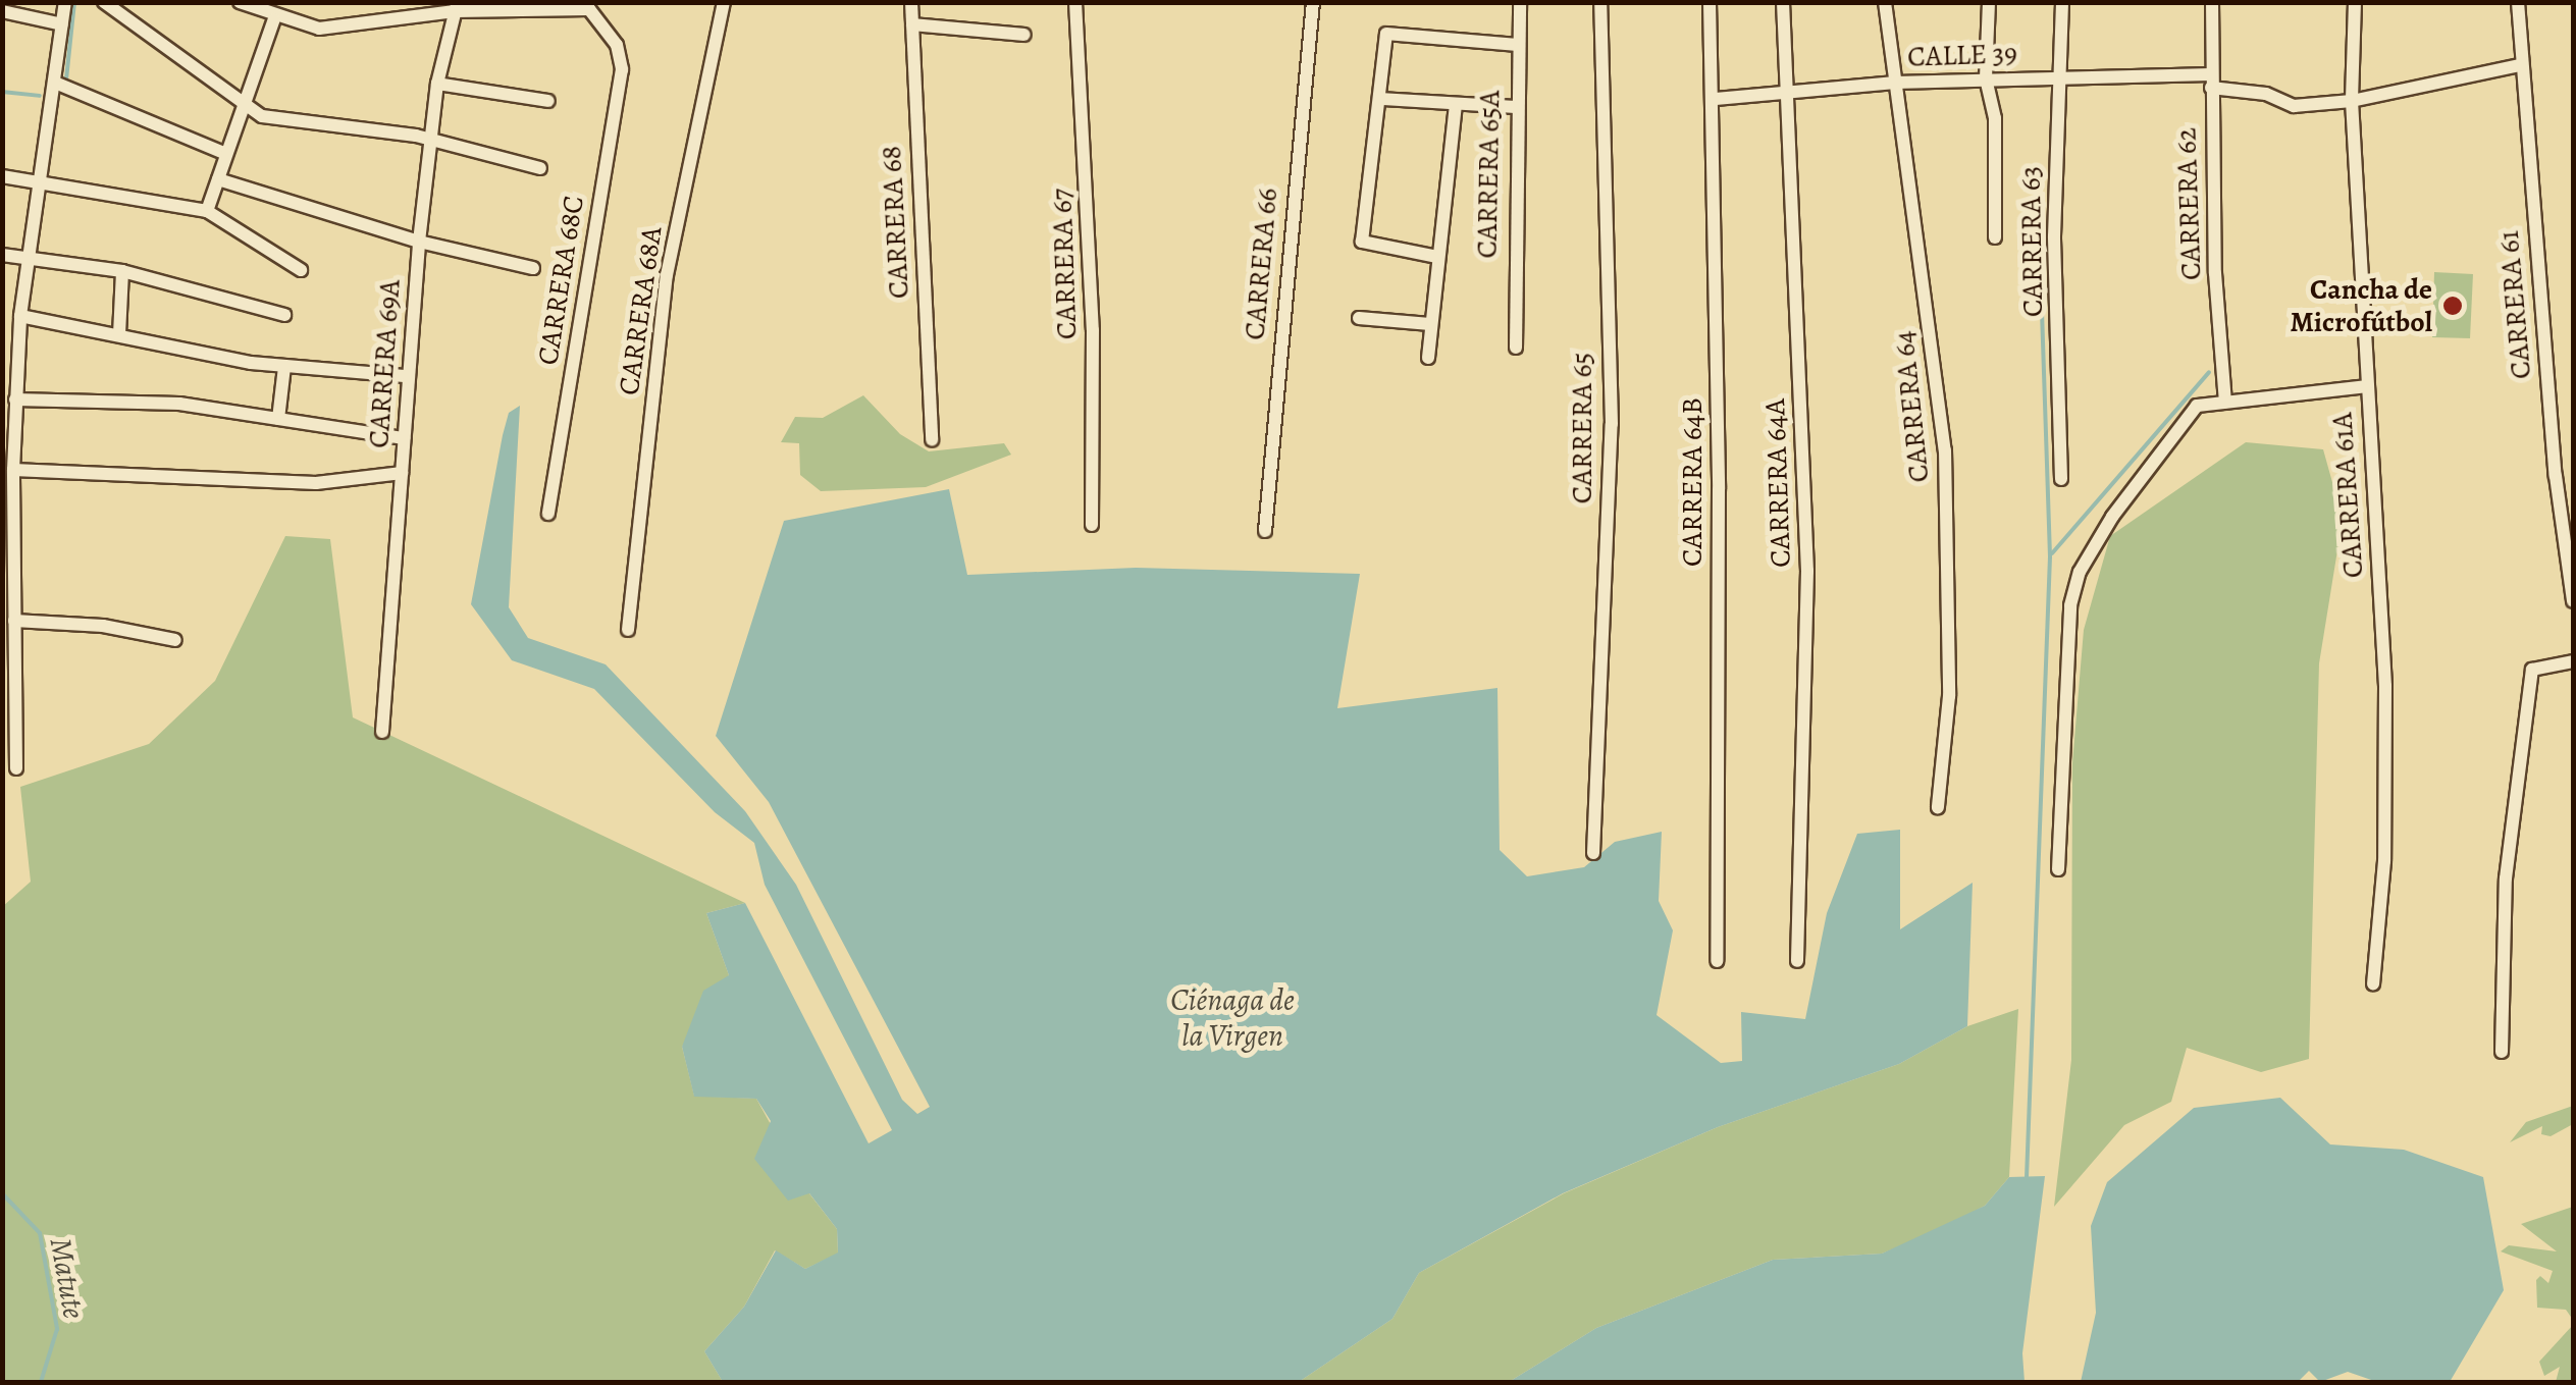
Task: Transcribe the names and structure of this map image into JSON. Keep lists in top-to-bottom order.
{
  "streets": {
    "street": [
      "CALLE 39",
      "CARRERA 65A",
      "CARRERA 62",
      "CARRERA 68",
      "CARRERA 63",
      "CARRERA 67",
      "CARRERA 66",
      "CARRERA 68C",
      "CARRERA 61",
      "CARRERA 68A",
      "CARRERA 69A",
      "CARRERA 64",
      "CARRERA 65",
      "CARRERA 64B",
      "CARRERA 64A",
      "CARRERA 61A"
    ]
  },
  "crossings": [
    ["CALLE 39", "CARRERA 62"],
    ["CALLE 39", "CARRERA 63"],
    ["CALLE 39", "CARRERA 61"],
    ["CALLE 39", "CARRERA 64"],
    ["CALLE 39", "CARRERA 64B"],
    ["CALLE 39", "CARRERA 64A"],
    ["CALLE 39", "CARRERA 61A"]
  ],
  "water": ["Ciénaga de la Virgen", "Matute"],
  "places": ["Cancha de Microfútbol"]
}
